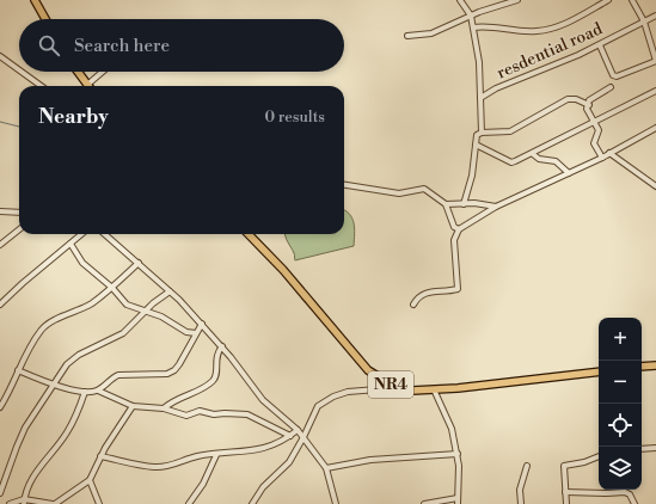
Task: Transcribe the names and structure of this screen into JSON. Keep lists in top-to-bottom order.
{
  "streets": {
    "highway": ["NR4"],
    "street": ["resdential road"]
  },
  "page": {
    "search": "Search here",
    "heading": ["Nearby", "0 results"],
    "map_buttons": ["+", "−"]
  }
}
